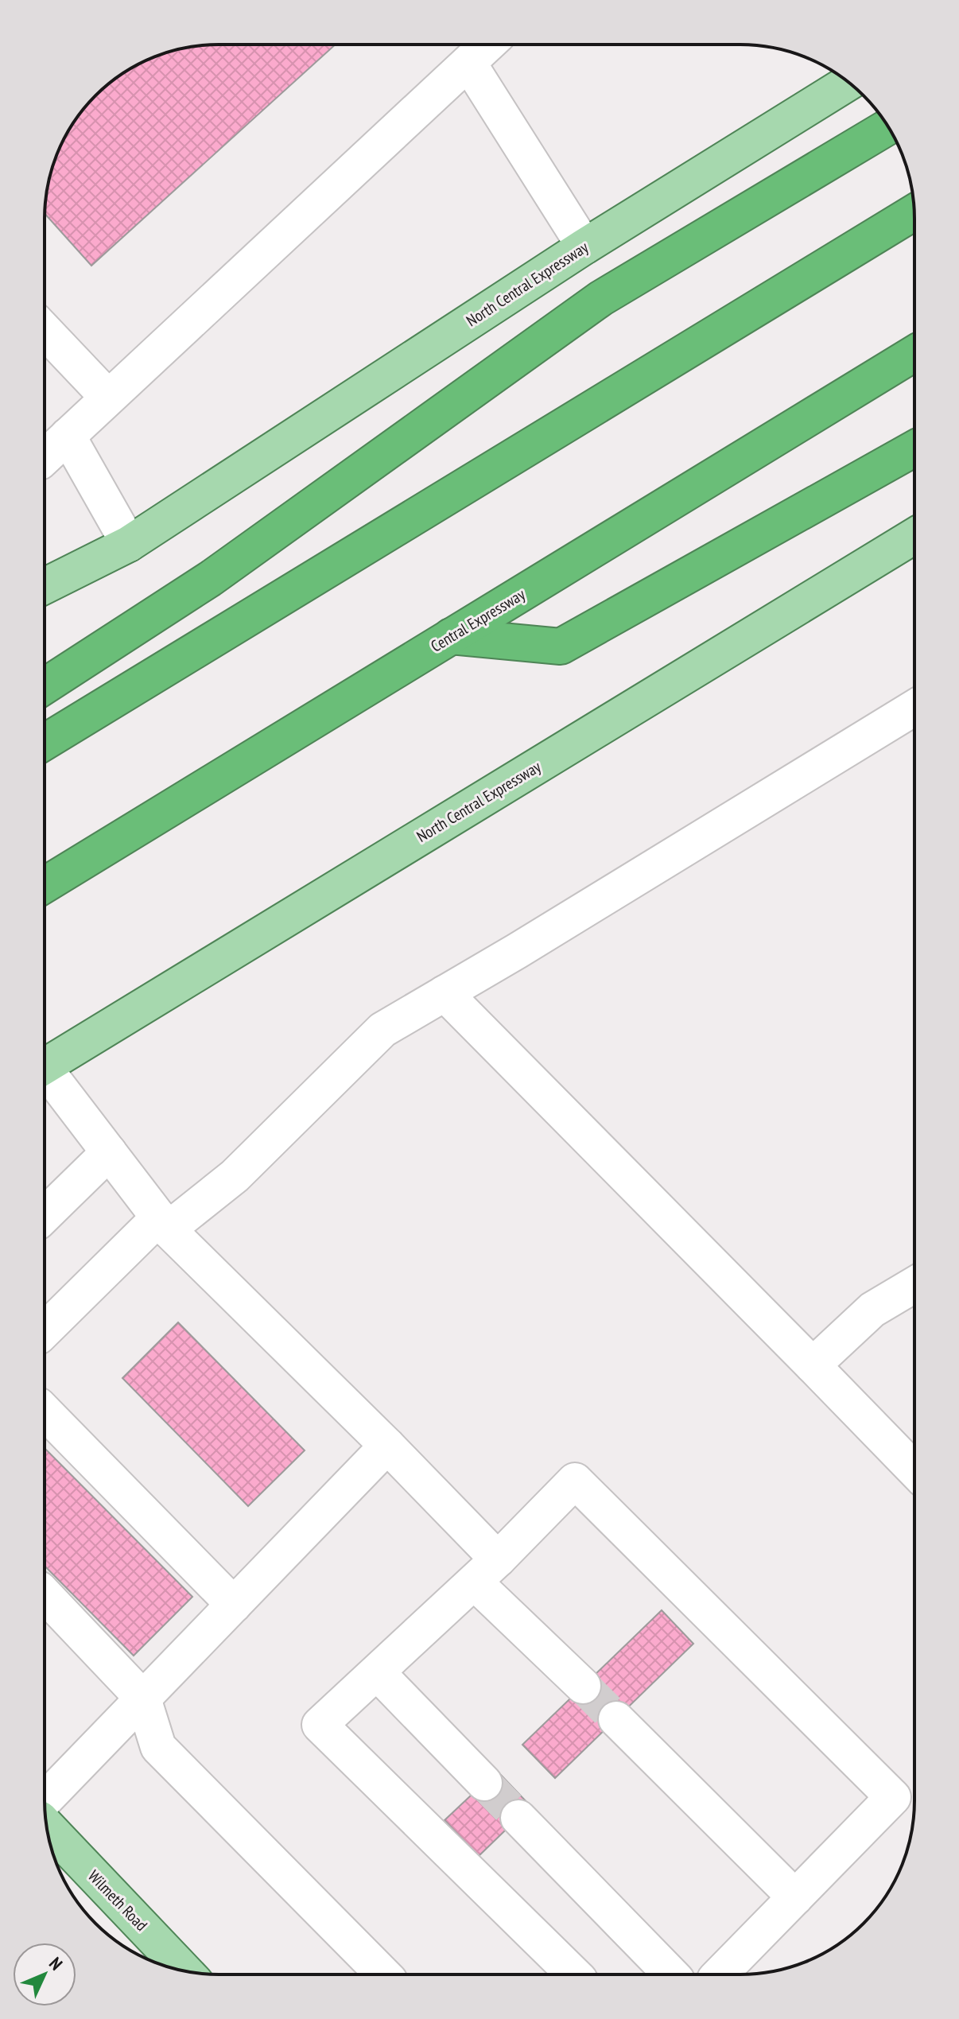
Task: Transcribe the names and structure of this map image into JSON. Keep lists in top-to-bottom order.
{
  "streets": {
    "highway": ["Central Expressway"],
    "main road": ["North Central Expressway", "Wilmeth Road"]
  },
  "north": "top right"
}
